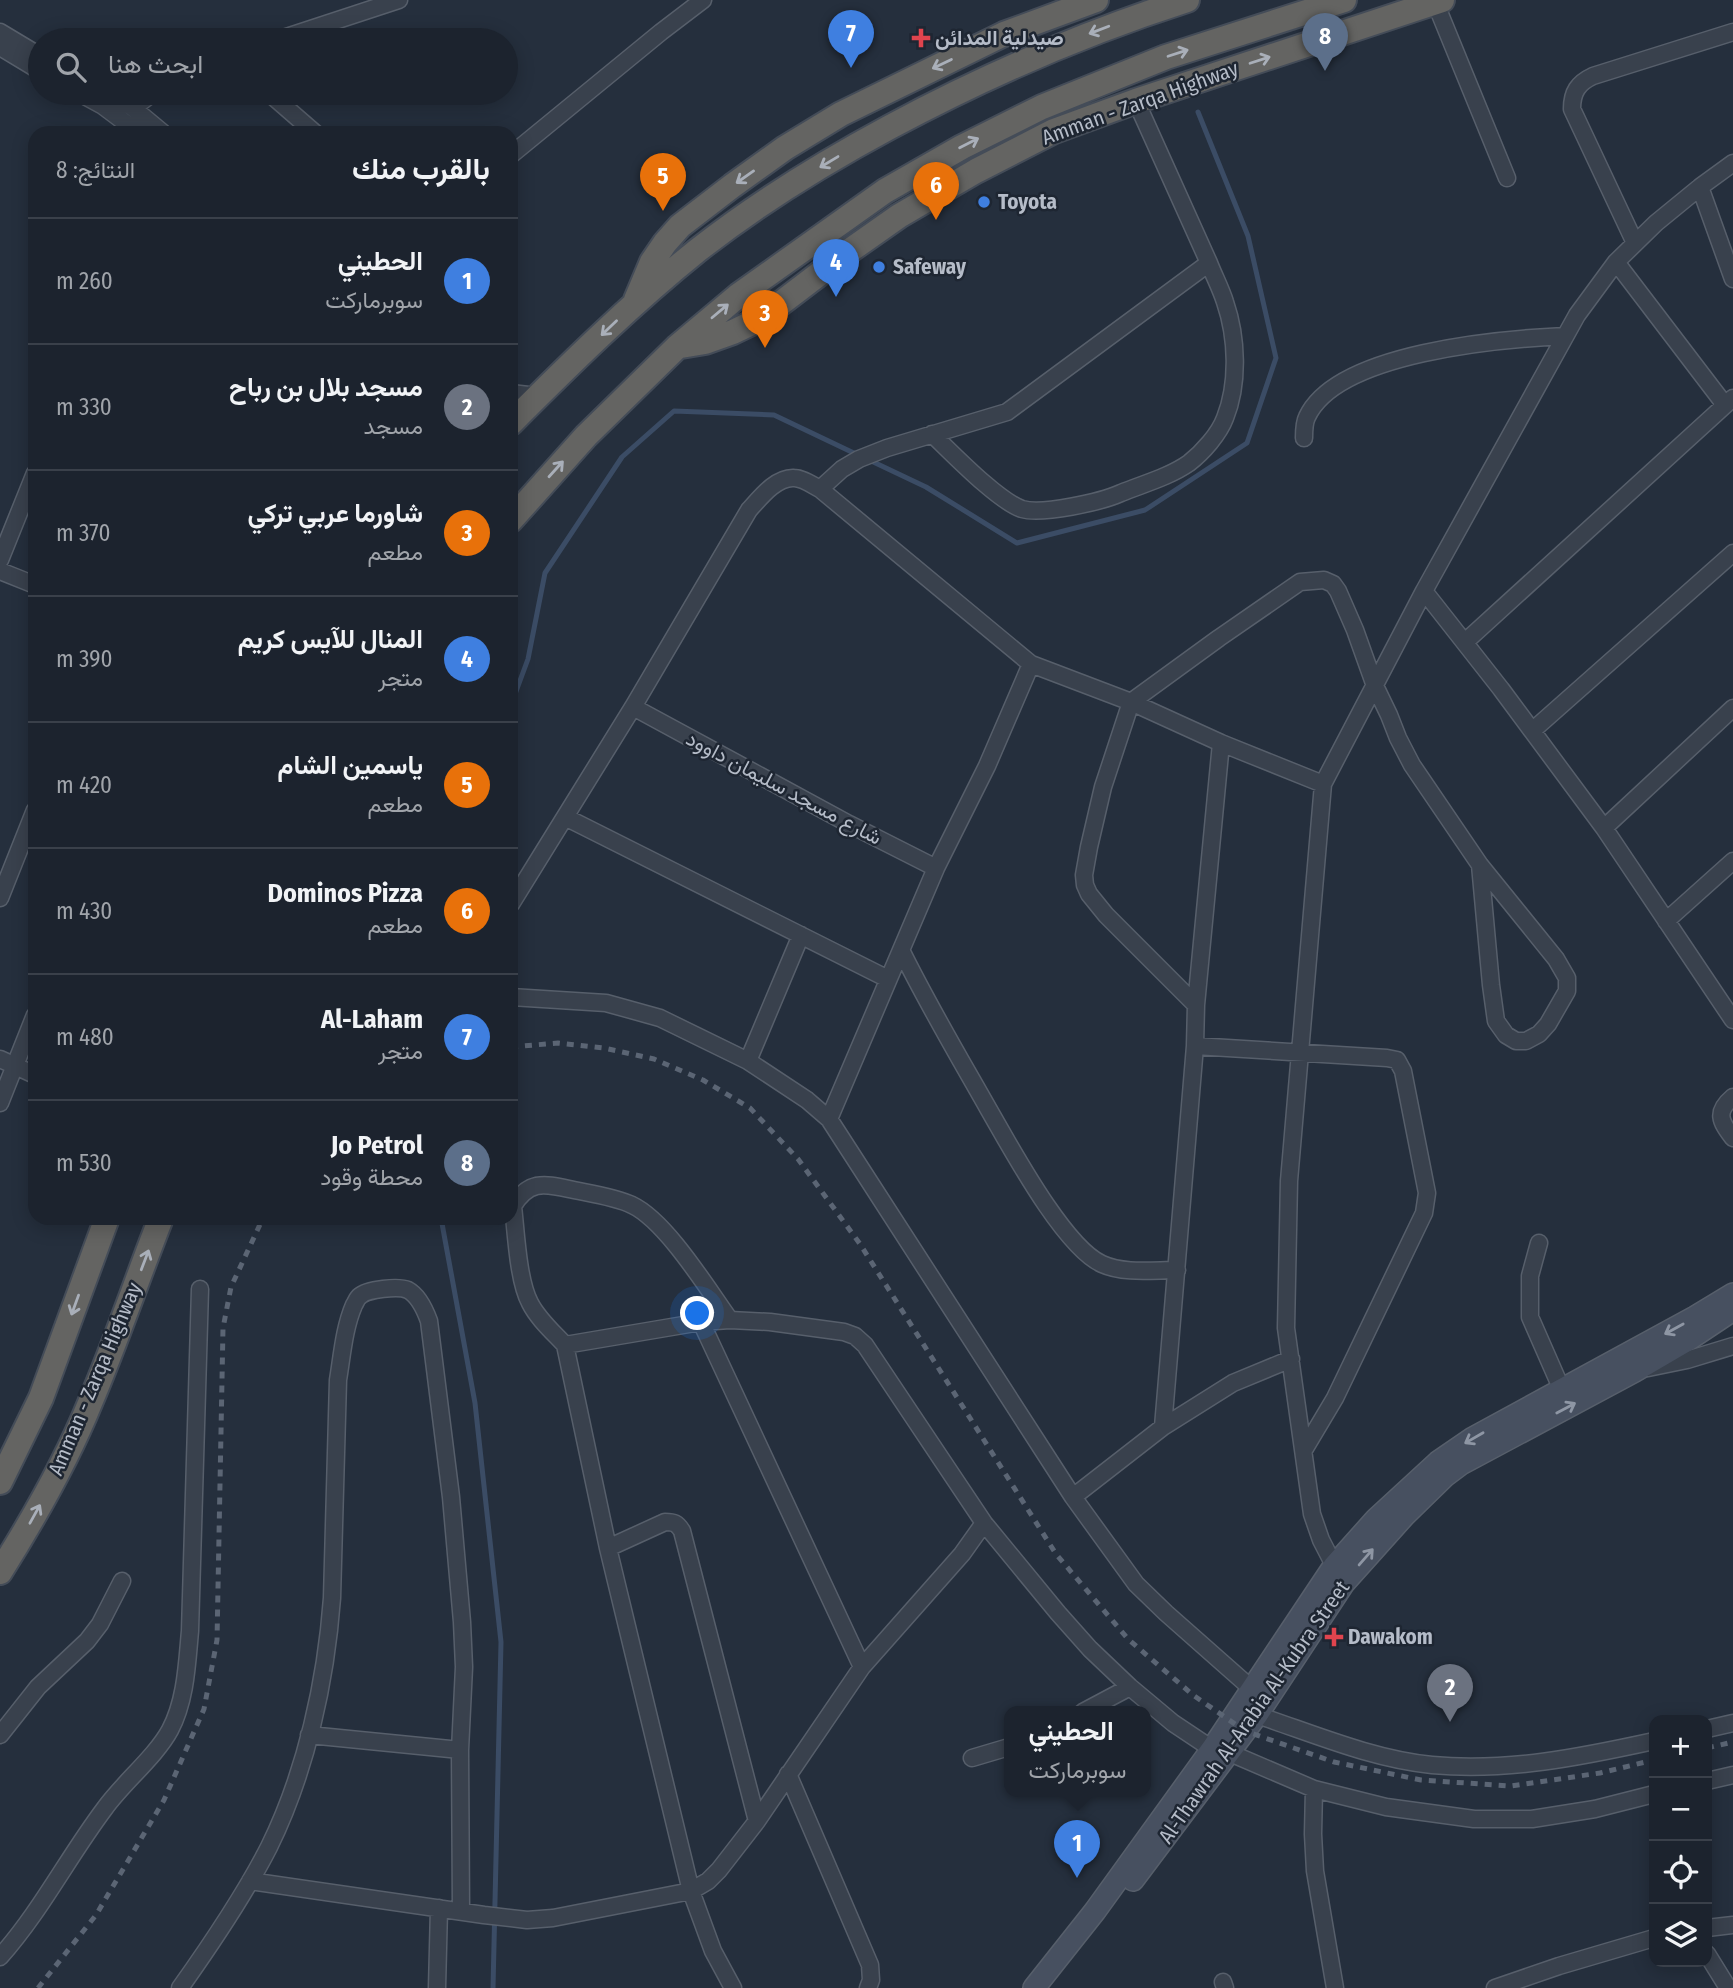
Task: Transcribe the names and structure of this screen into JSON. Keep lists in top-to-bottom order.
{
  "streets": {
    "highway": ["Amman - Zarqa Highway"],
    "main road": ["Al-Thawrah Al-Arabia Al-Kubra Street"],
    "street": ["شارع مسجد سليمان داوود"]
  },
  "places": {
    "health": ["صيدلية المدائن", "Dawakom"],
    "other": ["Toyota", "Safeway"]
  },
  "page": {
    "pins": [
      "7",
      "8",
      "5",
      "6",
      "4",
      "3",
      "2",
      "1"
    ],
    "search": "ابحث هنا",
    "heading": ["بالقرب منك", "النتائج: 8"],
    "list": [
      {
        "mark": "1",
        "name": "الحطيني",
        "note": "سوبرماركت",
        "value": "260 m"
      },
      {
        "mark": "2",
        "name": "مسجد بلال بن رباح",
        "note": "مسجد",
        "value": "330 m"
      },
      {
        "mark": "3",
        "name": "شاورما عربي تركي",
        "note": "مطعم",
        "value": "370 m"
      },
      {
        "mark": "4",
        "name": "المنال للآيس كريم",
        "note": "متجر",
        "value": "390 m"
      },
      {
        "mark": "5",
        "name": "ياسمين الشام",
        "note": "مطعم",
        "value": "420 m"
      },
      {
        "mark": "6",
        "name": "Dominos Pizza",
        "note": "مطعم",
        "value": "430 m"
      },
      {
        "mark": "7",
        "name": "Al-Laham",
        "note": "متجر",
        "value": "480 m"
      },
      {
        "mark": "8",
        "name": "Jo Petrol",
        "note": "محطة وقود",
        "value": "530 m"
      }
    ],
    "popup": ["الحطيني", "سوبرماركت"],
    "map_buttons": ["+", "−"]
  }
}
